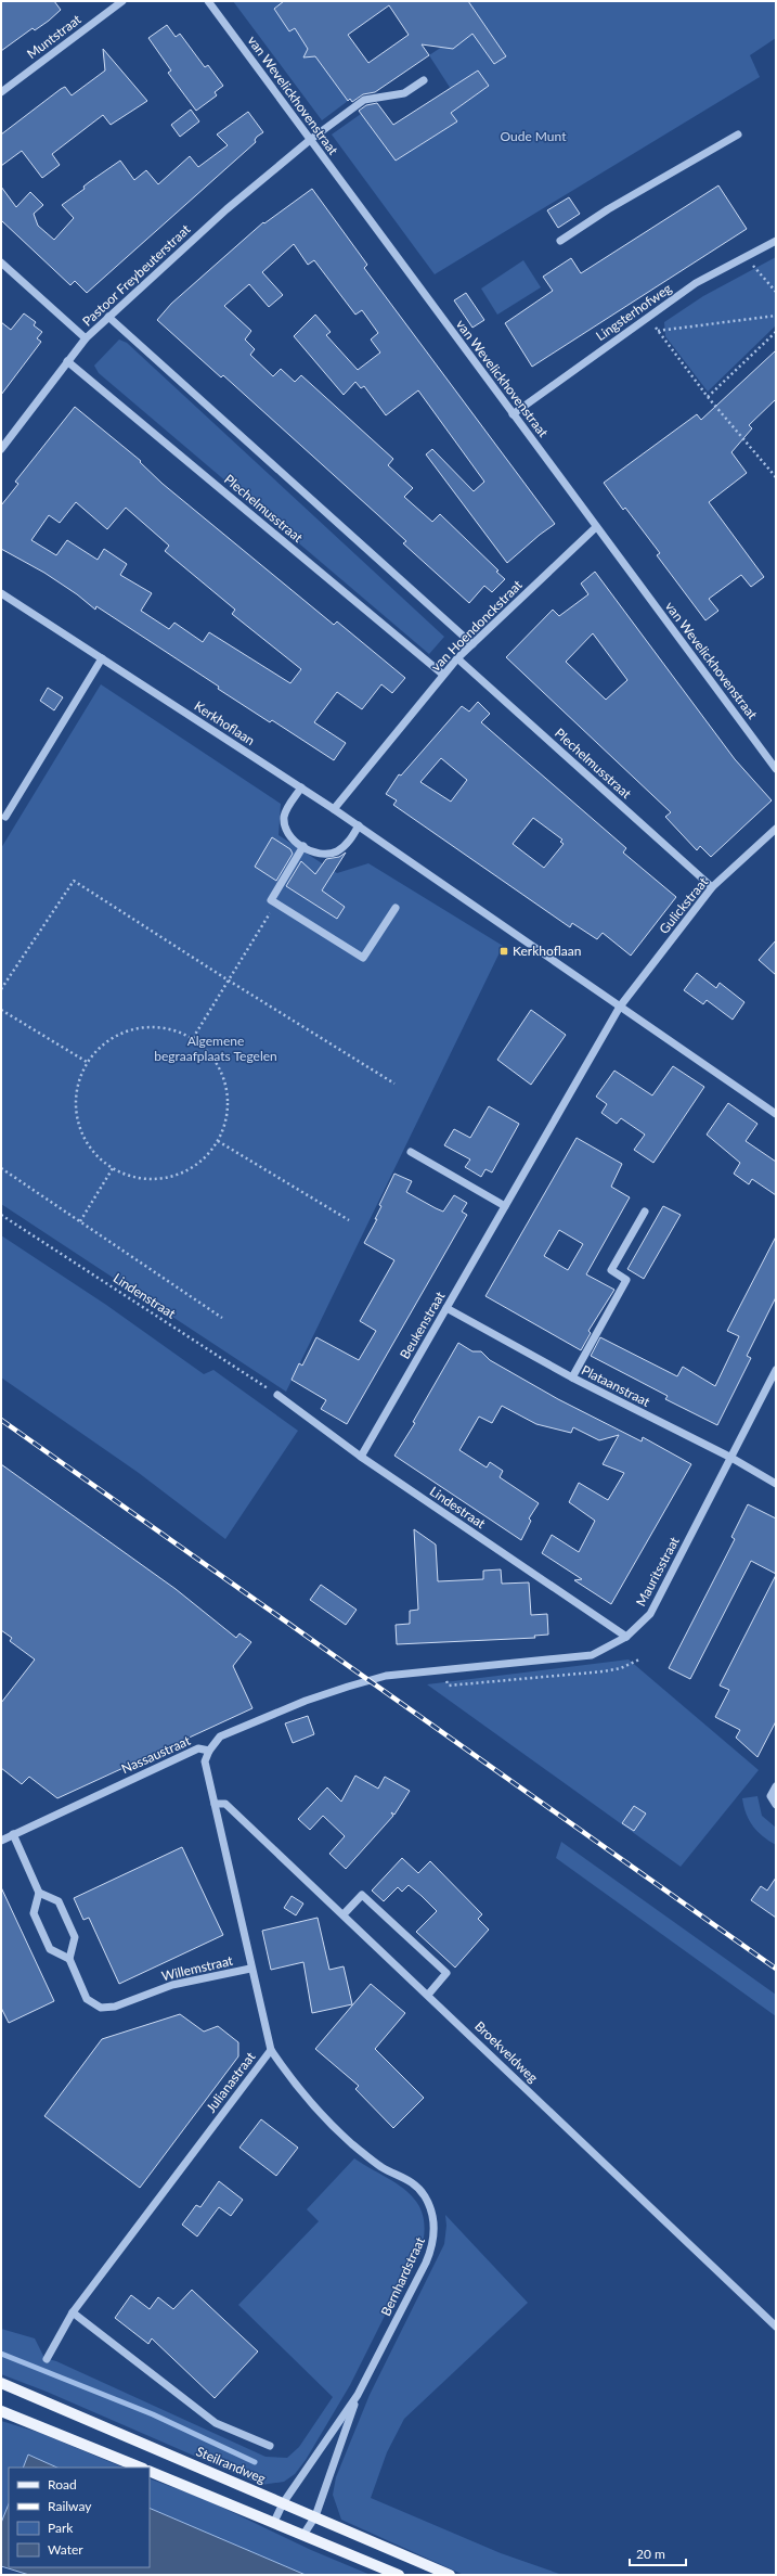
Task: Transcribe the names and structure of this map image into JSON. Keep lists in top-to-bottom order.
{
  "streets": {
    "main road": ["Steilrandweg"],
    "street": [
      "Muntstraat",
      "van Wevelickhovenstraat",
      "Pastoor Freybeuterstraat",
      "Lingsterhofweg",
      "Plechelmusstraat",
      "van Hoendonckstraat",
      "Kerkhoflaan",
      "Gulickstraat",
      "Beukenstraat",
      "Plataanstraat",
      "Lindestraat",
      "Mauritsstraat",
      "Nassaustraat",
      "Willemstraat",
      "Broekveldweg",
      "Julianastraat",
      "Bernhardstraat"
    ],
    "path": ["Lindenstraat"]
  },
  "crossings": [
    ["van Wevelickhovenstraat", "Pastoor Freybeuterstraat"],
    ["van Wevelickhovenstraat", "Lingsterhofweg"],
    ["van Wevelickhovenstraat", "van Hoendonckstraat"],
    ["Pastoor Freybeuterstraat", "Plechelmusstraat"],
    ["Plechelmusstraat", "van Hoendonckstraat"],
    ["Plechelmusstraat", "Gulickstraat"],
    ["van Hoendonckstraat", "Kerkhoflaan"],
    ["Kerkhoflaan", "Gulickstraat"],
    ["Kerkhoflaan", "Beukenstraat"],
    ["Gulickstraat", "Beukenstraat"],
    ["Lindenstraat", "Lindestraat"],
    ["Beukenstraat", "Plataanstraat"],
    ["Beukenstraat", "Lindestraat"],
    ["Plataanstraat", "Mauritsstraat"],
    ["Lindestraat", "Mauritsstraat"],
    ["Mauritsstraat", "Nassaustraat"],
    ["Nassaustraat", "Julianastraat"],
    ["Willemstraat", "Julianastraat"],
    ["Broekveldweg", "Julianastraat"],
    ["Julianastraat", "Bernhardstraat"],
    ["Bernhardstraat", "Steilrandweg"]
  ],
  "parks": ["Oude Munt", "Algemene begraafplaats Tegelen"],
  "places": {
    "transit": ["Kerkhoflaan"]
  },
  "legend": [
    "Road",
    "Railway",
    "Park",
    "Water"
  ],
  "scale_bar": "20 m"
}
